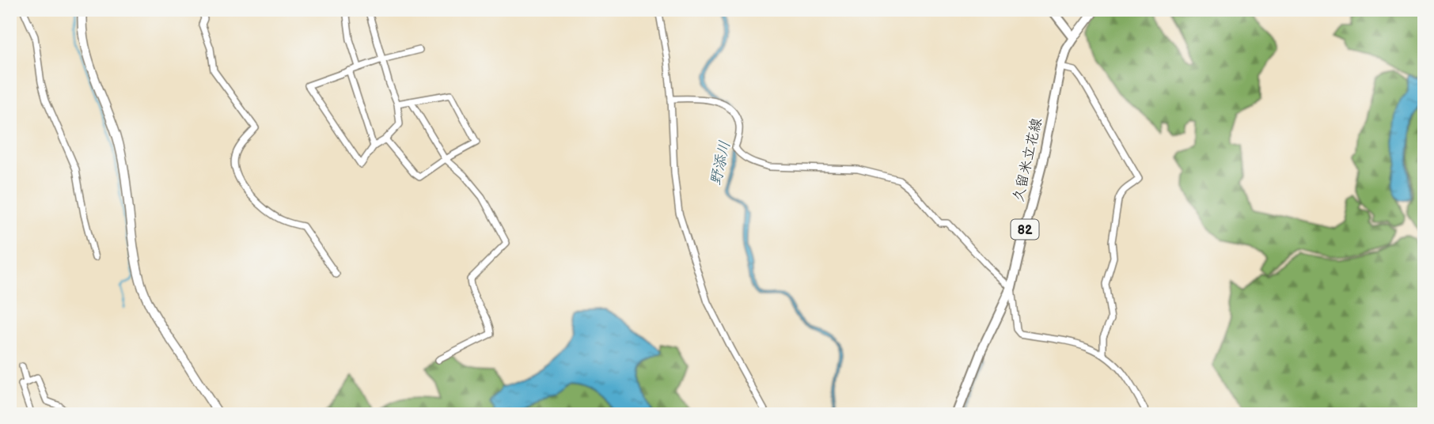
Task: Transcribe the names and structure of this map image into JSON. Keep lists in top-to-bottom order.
{
  "streets": {
    "main road": ["久留米立花線", "82"]
  },
  "water": ["野添川"]
}
